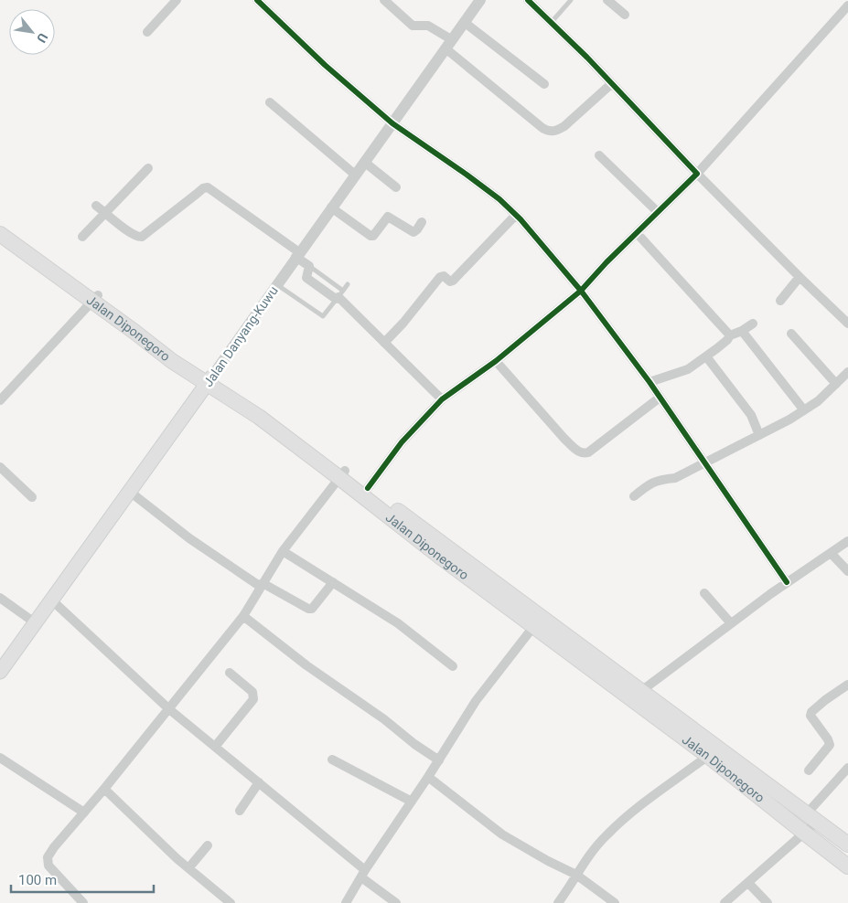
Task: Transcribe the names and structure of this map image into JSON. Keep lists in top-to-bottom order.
{
  "streets": {
    "main road": ["Jalan Diponegoro", "Jalan Danyang-Kuwu"]
  },
  "crossings": [
    ["Jalan Diponegoro", "Jalan Danyang-Kuwu"]
  ],
  "scale_bar": "100 m",
  "north": "bottom right"
}
